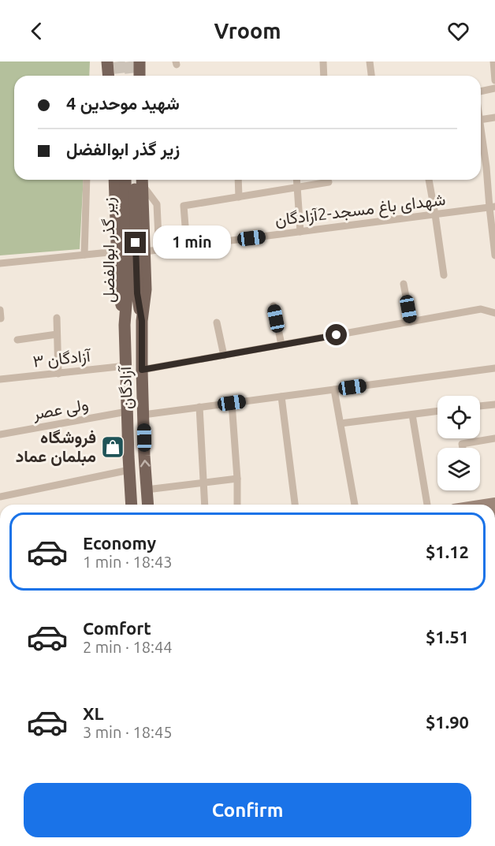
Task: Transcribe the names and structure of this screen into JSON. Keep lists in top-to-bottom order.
{
  "streets": {
    "main road": ["زیر گذر ابوالفضل", "آزادگان"],
    "street": ["شهدای‌ باغ مسجد-2آزادگان", "۳ آزادگان", "ولی عصر"]
  },
  "crossings": [
    ["زیر گذر ابوالفضل", "آزادگان"],
    ["۳ آزادگان", "آزادگان"],
    ["آزادگان", "ولی عصر"]
  ],
  "places": {
    "shop": ["فروشگاه مبلمان عماد"]
  },
  "page": {
    "header": "Vroom",
    "banner": ["4 شهید موحدین", "زیر گذر ابوالفضل"],
    "bubble": "1 min",
    "list": [
      {
        "name": "Economy",
        "note": "1 min · 18:43",
        "value": "$1.12"
      },
      {
        "name": "Comfort",
        "note": "2 min · 18:44",
        "value": "$1.51"
      },
      {
        "name": "XL",
        "note": "3 min · 18:45",
        "value": "$1.90"
      }
    ],
    "buttons": "Confirm"
  }
}
